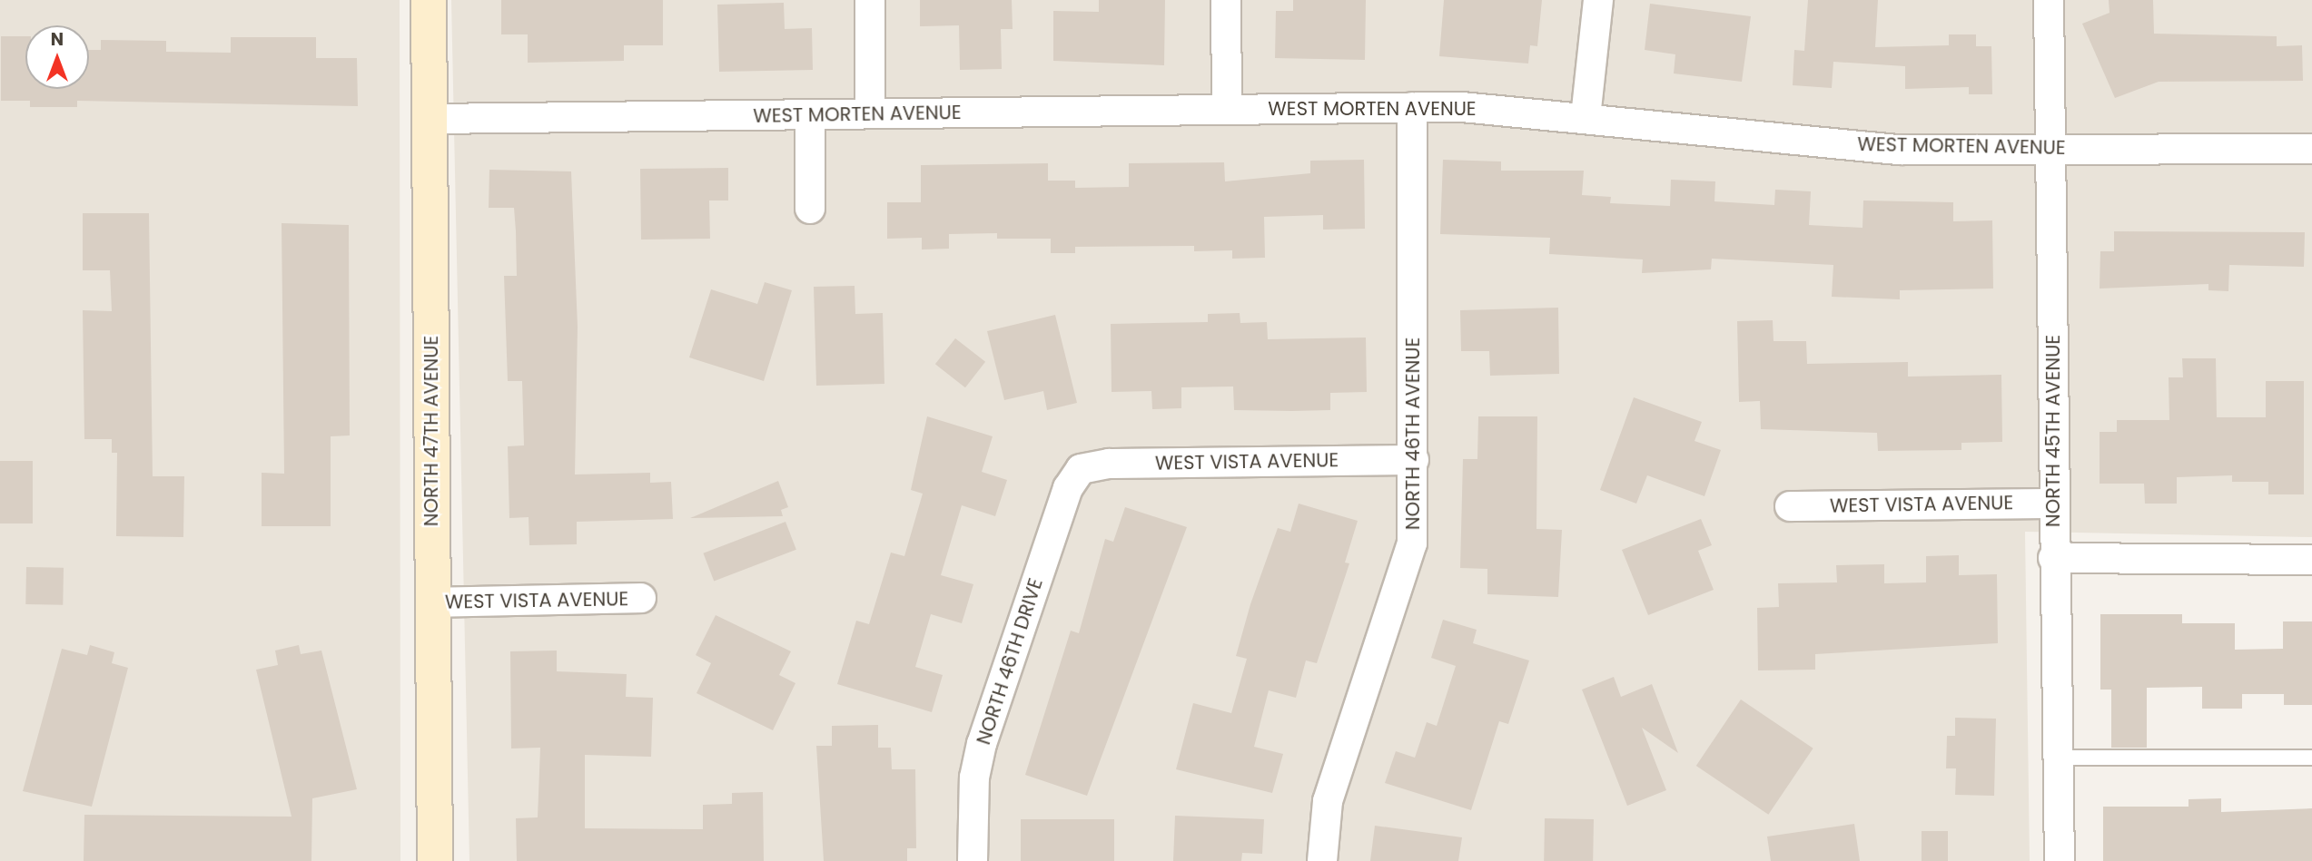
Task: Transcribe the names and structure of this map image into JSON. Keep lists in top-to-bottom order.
{
  "streets": {
    "street": [
      "WEST MORTEN AVENUE",
      "NORTH 47TH AVENUE",
      "NORTH 45TH AVENUE",
      "NORTH 46TH AVENUE",
      "WEST VISTA AVENUE",
      "NORTH 46TH DRIVE"
    ]
  },
  "crossings": [
    ["WEST MORTEN AVENUE", "NORTH 47TH AVENUE"],
    ["WEST MORTEN AVENUE", "NORTH 45TH AVENUE"],
    ["WEST MORTEN AVENUE", "NORTH 46TH AVENUE"],
    ["NORTH 47TH AVENUE", "WEST VISTA AVENUE"],
    ["NORTH 45TH AVENUE", "WEST VISTA AVENUE"],
    ["NORTH 46TH AVENUE", "WEST VISTA AVENUE"],
    ["WEST VISTA AVENUE", "NORTH 46TH DRIVE"]
  ],
  "north": "top"
}
